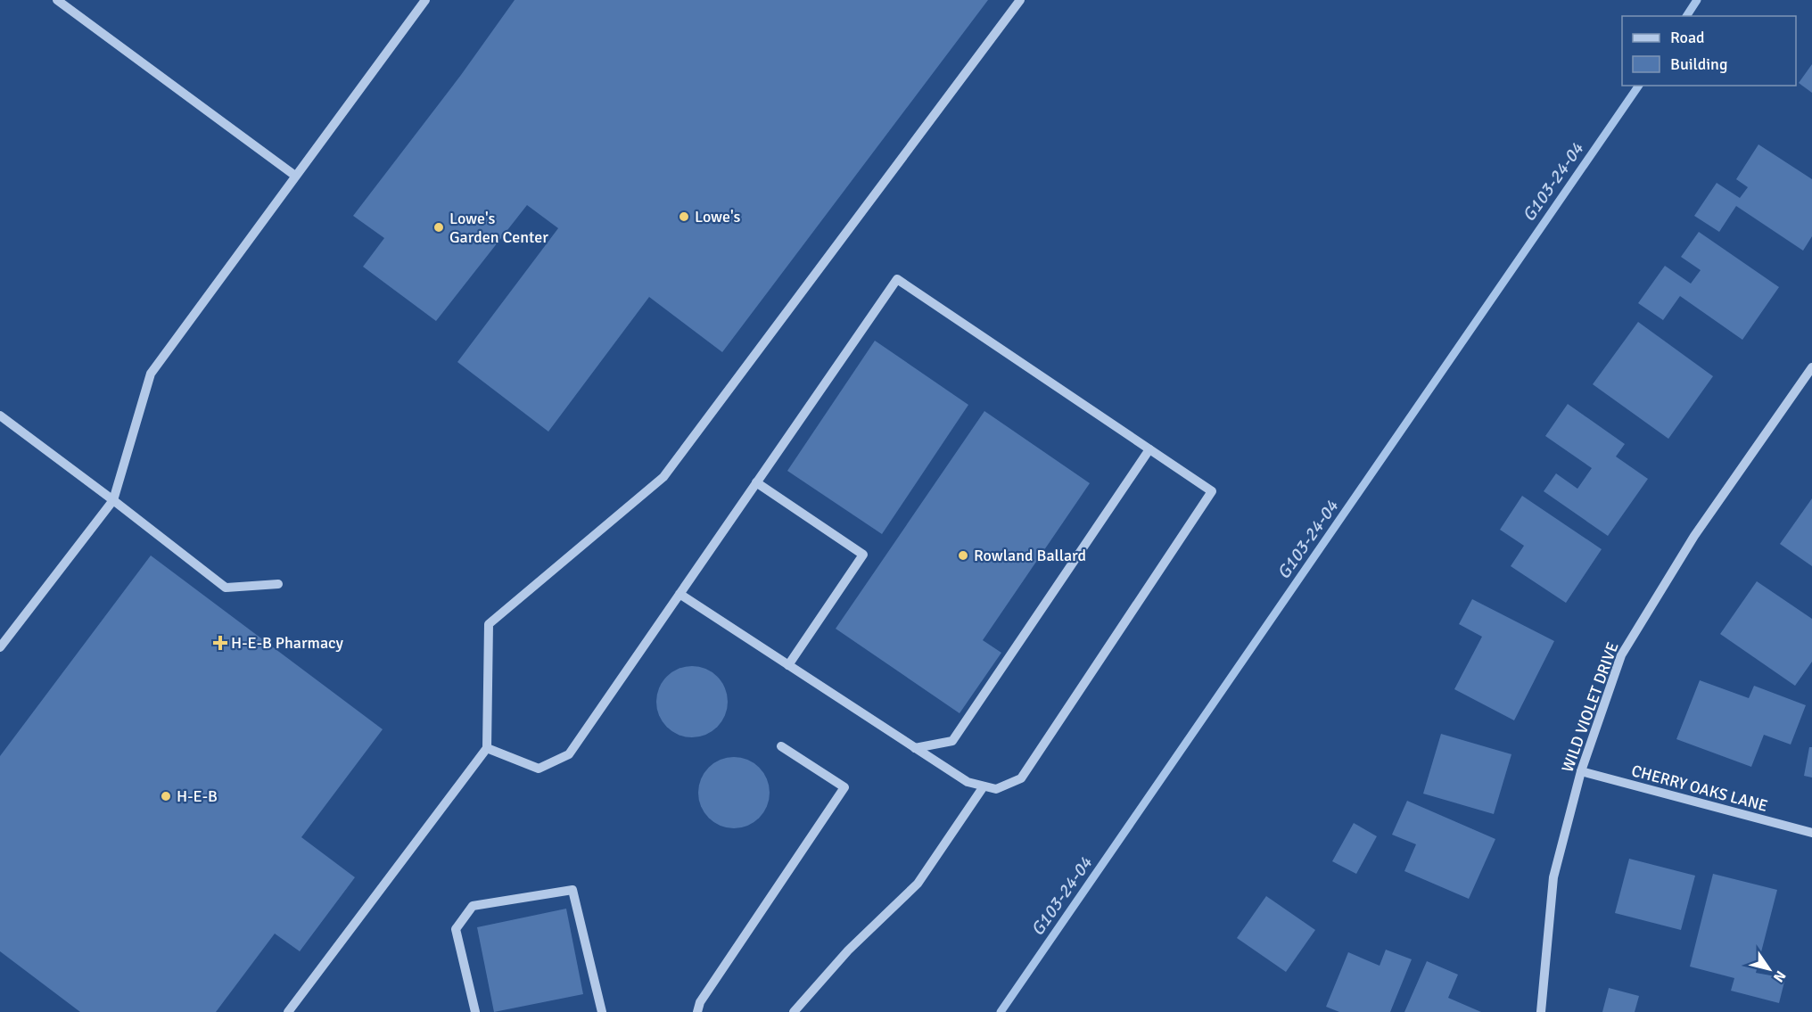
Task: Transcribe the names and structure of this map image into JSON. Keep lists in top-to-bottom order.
{
  "streets": {
    "street": ["WILD VIOLET DRIVE", "CHERRY OAKS LANE"]
  },
  "crossings": [
    ["WILD VIOLET DRIVE", "CHERRY OAKS LANE"]
  ],
  "water": ["G103-24-04"],
  "places": {
    "other": [
      "Lowe's",
      "Lowe's Garden Center",
      "Rowland Ballard",
      "H-E-B"
    ],
    "health": ["H-E-B Pharmacy"]
  },
  "legend": ["Road", "Building"],
  "north": "bottom right"
}
